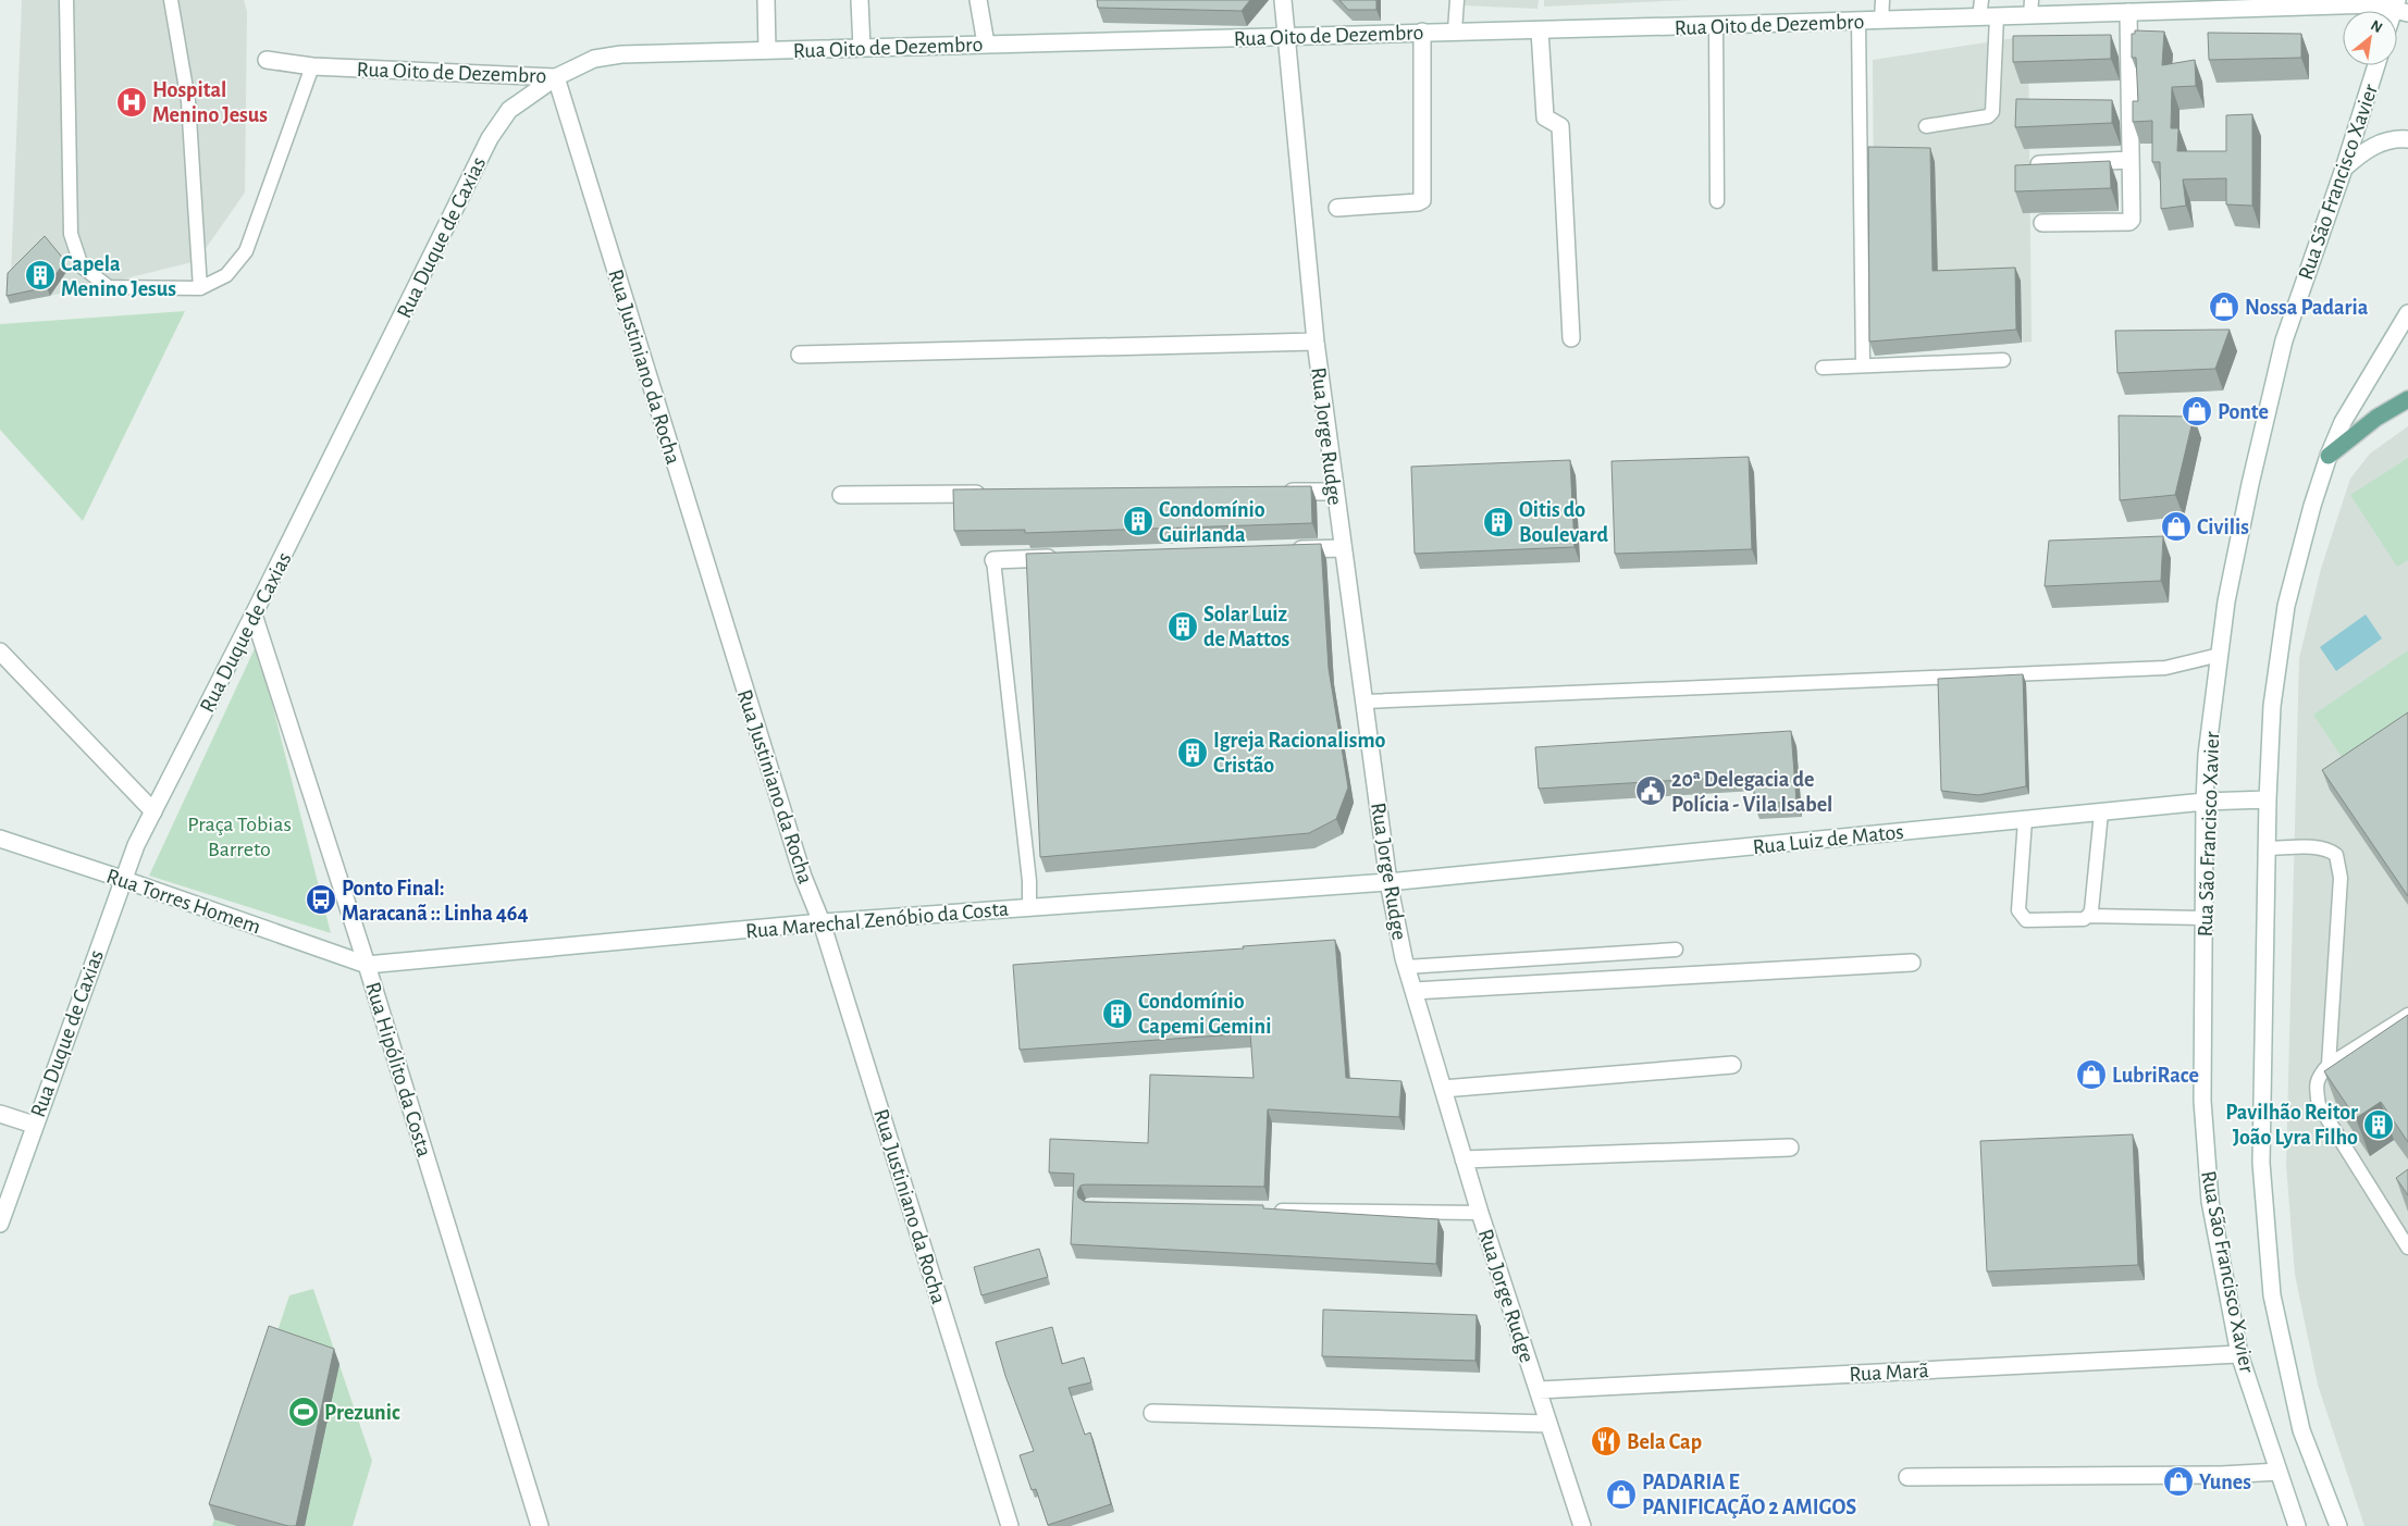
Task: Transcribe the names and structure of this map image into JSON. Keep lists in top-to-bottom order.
{
  "streets": {
    "street": [
      "Rua Oito de Dezembro",
      "Rua São Francisco Xavier",
      "Rua Duque de Caxias",
      "Rua Justiniano da Rocha",
      "Rua Jorge Rudge",
      "Rua Luiz de Matos",
      "Rua Torres Homem",
      "Rua Marechal Zenóbio da Costa",
      "Rua Hipólito da Costa",
      "Rua Marã"
    ]
  },
  "crossings": [
    ["Rua Oito de Dezembro", "Rua Duque de Caxias"],
    ["Rua Oito de Dezembro", "Rua Justiniano da Rocha"],
    ["Rua Oito de Dezembro", "Rua Jorge Rudge"],
    ["Rua São Francisco Xavier", "Rua Luiz de Matos"],
    ["Rua São Francisco Xavier", "Rua Marã"],
    ["Rua Duque de Caxias", "Rua Justiniano da Rocha"],
    ["Rua Duque de Caxias", "Rua Torres Homem"],
    ["Rua Duque de Caxias", "Rua Hipólito da Costa"],
    ["Rua Justiniano da Rocha", "Rua Marechal Zenóbio da Costa"],
    ["Rua Jorge Rudge", "Rua Luiz de Matos"],
    ["Rua Jorge Rudge", "Rua Marechal Zenóbio da Costa"],
    ["Rua Jorge Rudge", "Rua Marã"],
    ["Rua Luiz de Matos", "Rua Marechal Zenóbio da Costa"],
    ["Rua Torres Homem", "Rua Marechal Zenóbio da Costa"],
    ["Rua Torres Homem", "Rua Hipólito da Costa"],
    ["Rua Marechal Zenóbio da Costa", "Rua Hipólito da Costa"]
  ],
  "parks": ["Praça Tobias Barreto"],
  "places": {
    "hospital": ["Hospital Menino Jesus"],
    "building": [
      "Capela Menino Jesus",
      "Condomínio Guirlanda",
      "Oitis do Boulevard",
      "Solar Luiz de Mattos",
      "Igreja Racionalismo Cristão",
      "Condomínio Capemi Gemini",
      "Pavilhão Reitor João Lyra Filho"
    ],
    "shop": [
      "Nossa Padaria",
      "Ponte",
      "Civilis",
      "LubriRace",
      "Yunes",
      "PADARIA E PANIFICAÇÃO 2 AMIGOS"
    ],
    "public building": ["20ª Delegacia de Polícia - Vila Isabel"],
    "bus stop": ["Ponto Final: Maracanã :: Linha 464"],
    "sports": ["Prezunic"],
    "restaurant": ["Bela Cap"]
  },
  "north": "top right"
}
